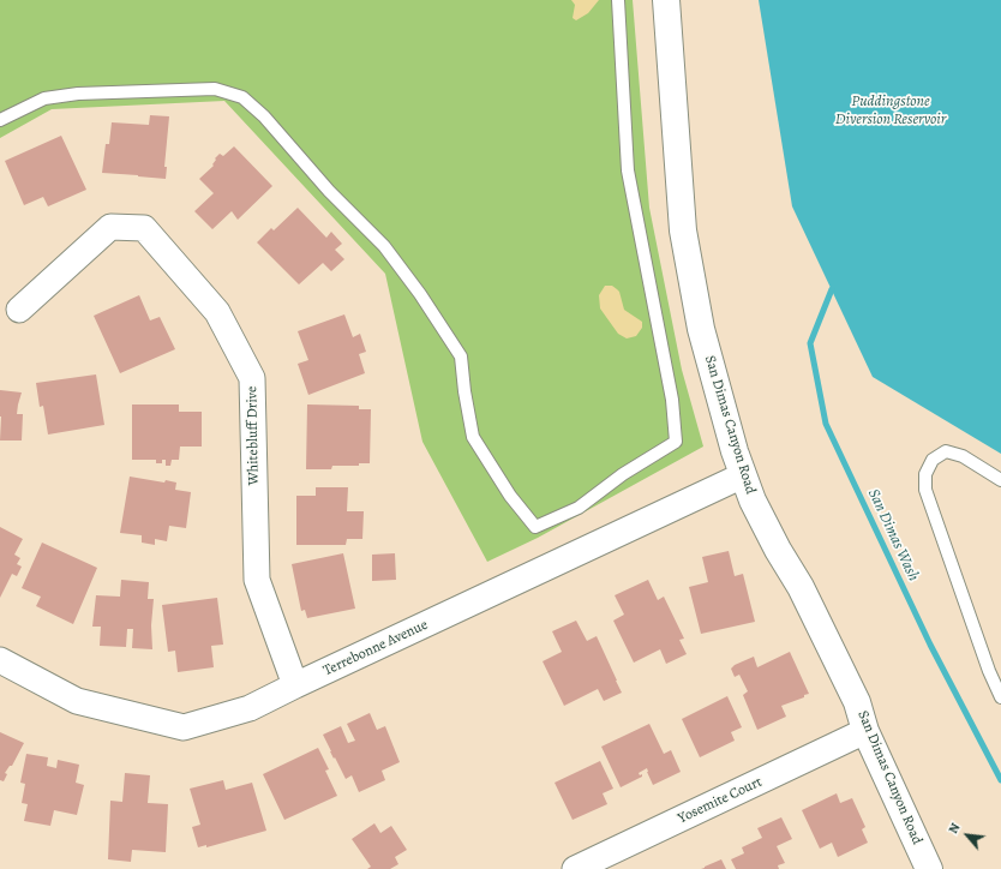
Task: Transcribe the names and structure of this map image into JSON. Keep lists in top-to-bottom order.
{
  "streets": {
    "street": [
      "San Dimas Canyon Road",
      "Whitebluff Drive",
      "Terrebonne Avenue",
      "Yosemite Court"
    ]
  },
  "crossings": [
    ["San Dimas Canyon Road", "Terrebonne Avenue"],
    ["San Dimas Canyon Road", "Yosemite Court"],
    ["Whitebluff Drive", "Terrebonne Avenue"]
  ],
  "water": ["Puddingstone Diversion Reservoir", "San Dimas Wash"],
  "north": "top left"
}
